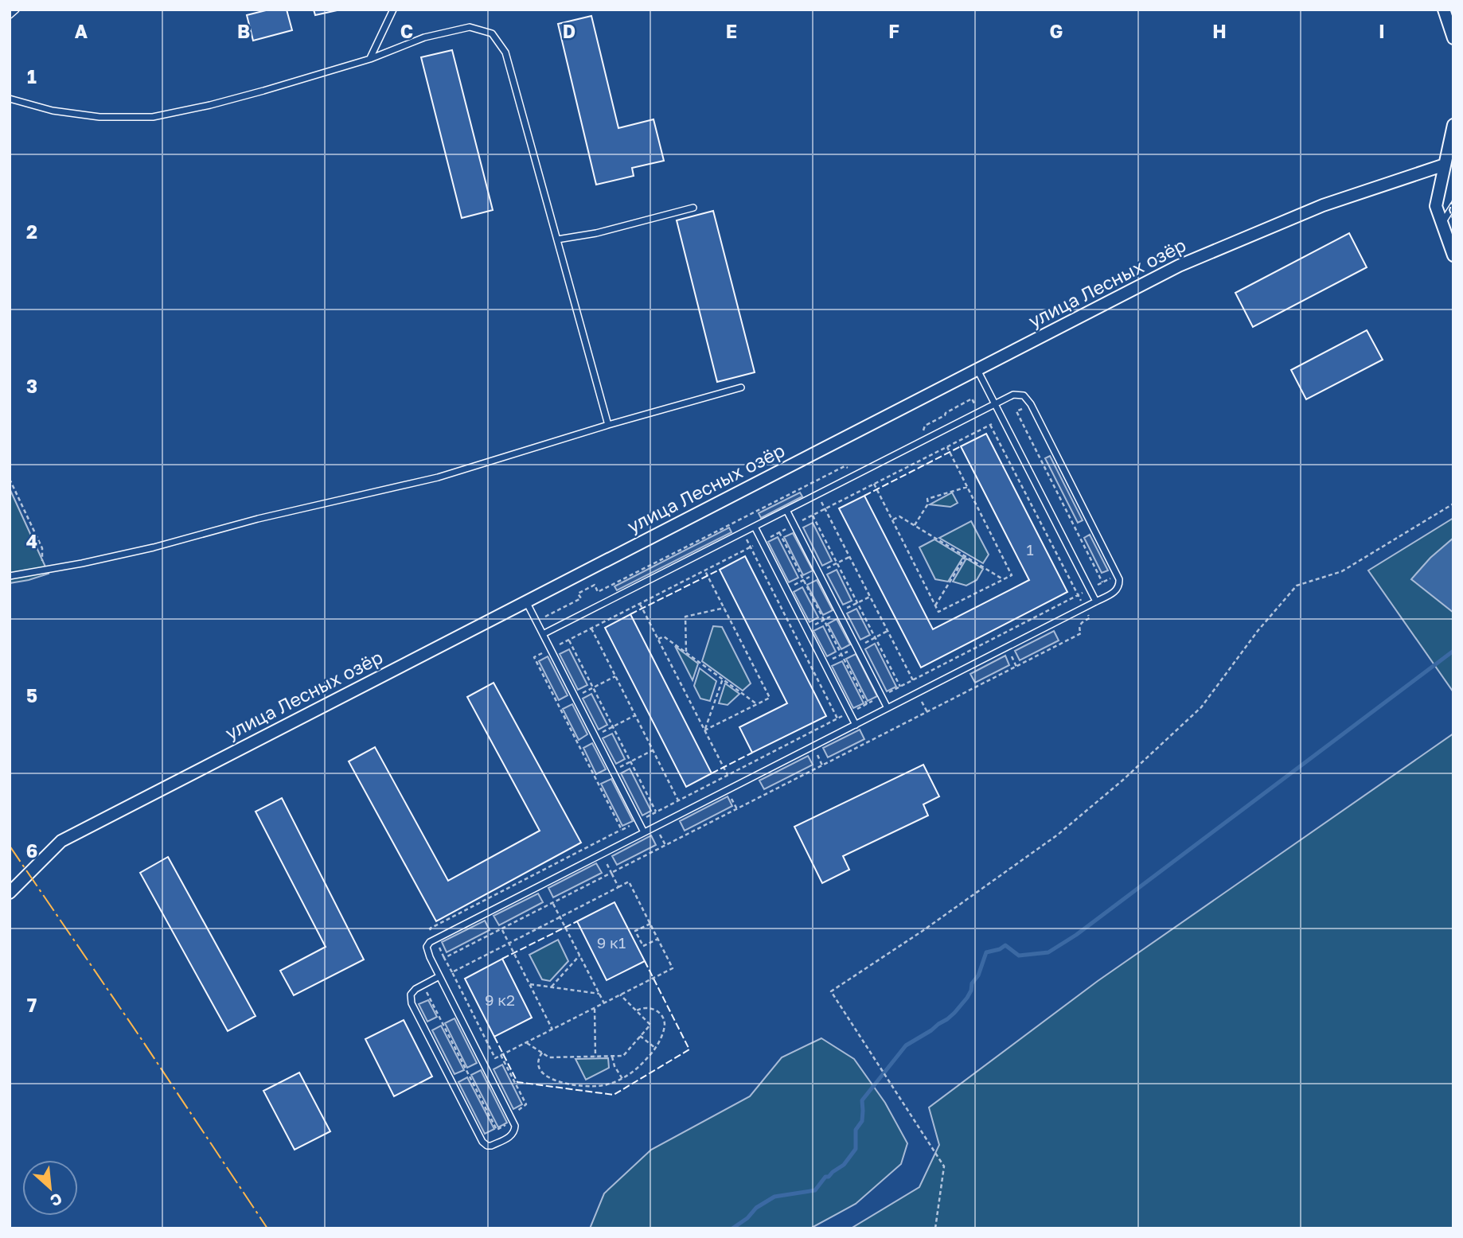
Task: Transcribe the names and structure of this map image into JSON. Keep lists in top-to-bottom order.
{
  "streets": {
    "street": ["улица Лесных озёр"]
  },
  "house_numbers": ["1", "9 к1", "9 к2"],
  "north": "bottom right",
  "grid": {
    "columns": [
      "A",
      "B",
      "C",
      "D",
      "E",
      "F",
      "G",
      "H",
      "I"
    ],
    "rows": [
      "1",
      "2",
      "3",
      "4",
      "5",
      "6",
      "7"
    ]
  }
}
